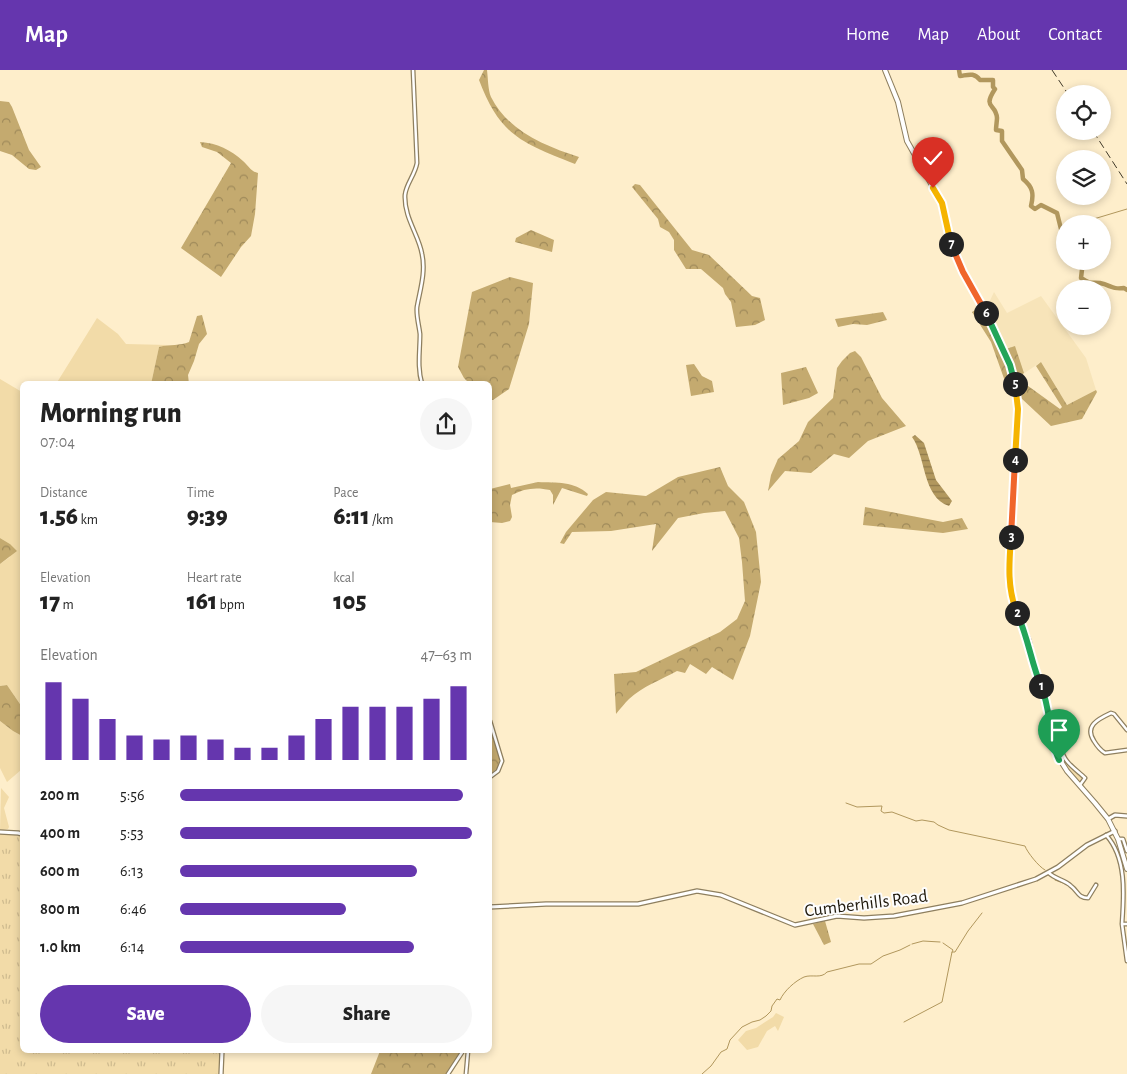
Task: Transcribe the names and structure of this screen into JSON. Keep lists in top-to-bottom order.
{
  "streets": {
    "street": ["Cumberhills Road"]
  },
  "page": {
    "header": "Map",
    "nav": [
      "Home",
      "Map",
      "About",
      "Contact"
    ],
    "map_buttons": ["+", "−"],
    "pins": [
      "7",
      "6",
      "5",
      "4",
      "3",
      "2",
      "1"
    ],
    "heading": ["Morning run", "07:04"],
    "stats": [
      ["Distance", "1.56 km"],
      ["Time", "9:39"],
      ["Pace", "6:11 /km"],
      ["Elevation", "17 m"],
      ["Heart rate", "161 bpm"],
      ["kcal", "105"]
    ],
    "chart": ["Elevation", "47–63 m"],
    "list": [
      {
        "name": "200 m",
        "note": "5:56"
      },
      {
        "name": "400 m",
        "note": "5:53"
      },
      {
        "name": "600 m",
        "note": "6:13"
      },
      {
        "name": "800 m",
        "note": "6:46"
      },
      {
        "name": "1.0 km",
        "note": "6:14"
      }
    ],
    "buttons": ["Save", "Share"]
  }
}
